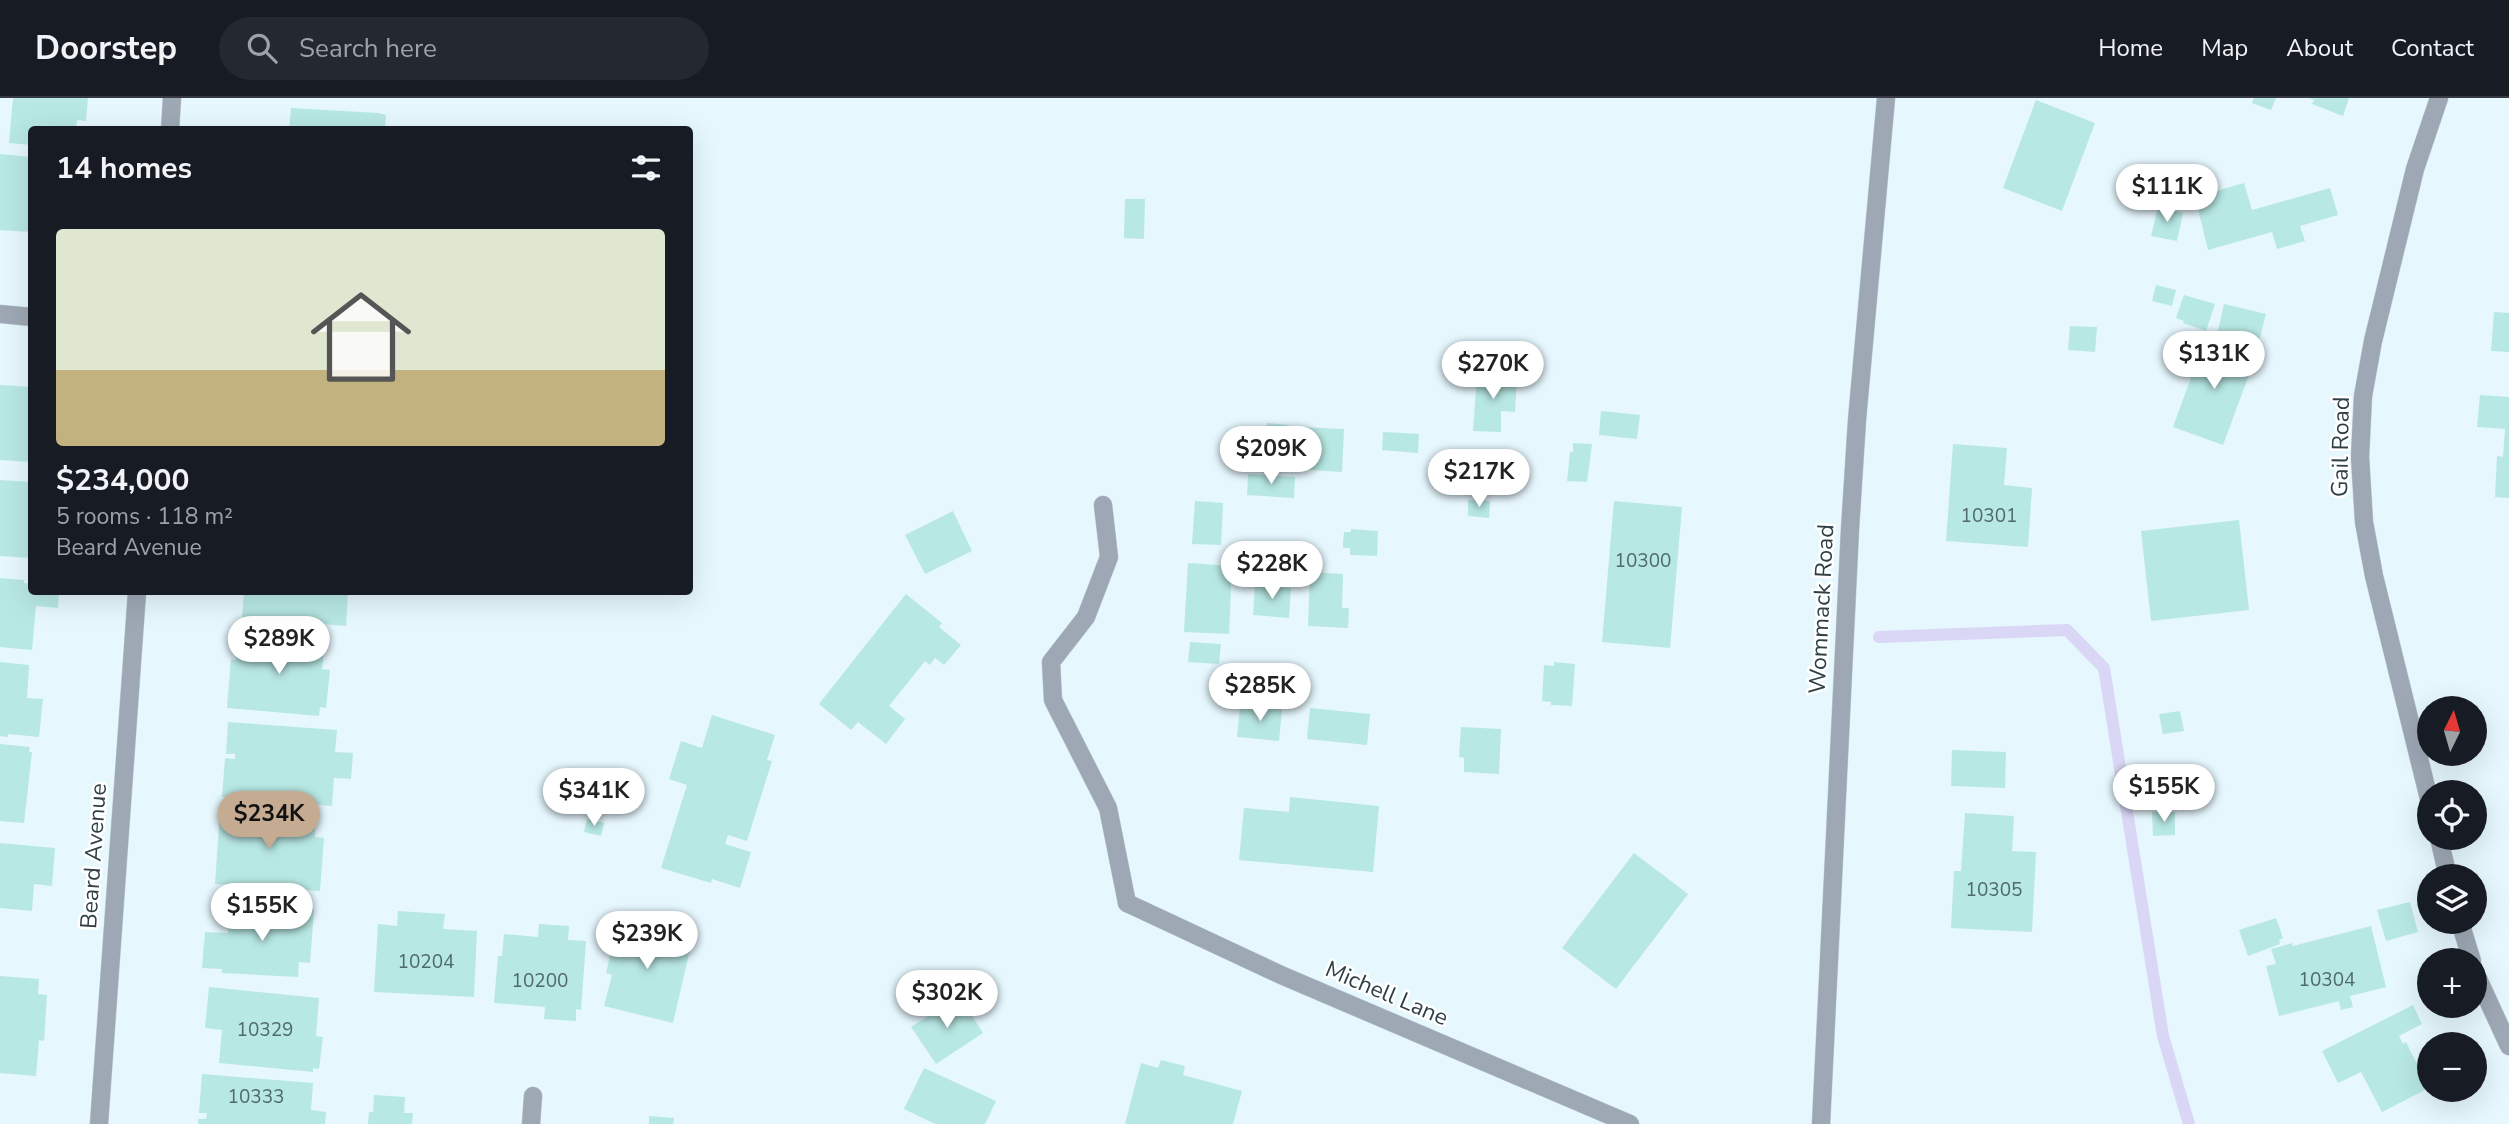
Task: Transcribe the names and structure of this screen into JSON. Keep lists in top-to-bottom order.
{
  "streets": {
    "street": [
      "Gail Road",
      "Wommack Road",
      "Beard Avenue",
      "Michell Lane"
    ]
  },
  "house_numbers": [
    "10301",
    "10300",
    "10305",
    "10204",
    "10304",
    "10200",
    "10329",
    "10333"
  ],
  "north": "top",
  "page": {
    "header": "Doorstep",
    "search": "Search here",
    "nav": [
      "Home",
      "Map",
      "About",
      "Contact"
    ],
    "heading": "14 homes",
    "price": [
      "$111K",
      "$131K",
      "$270K",
      "$209K",
      "$217K",
      "$228K",
      "$289K",
      "$285K",
      "$155K",
      "$341K",
      "$234K",
      "$155K",
      "$239K",
      "$302K"
    ],
    "list": [
      {
        "name": "$234,000",
        "note": "5 rooms · 118 m² · Beard Avenue"
      }
    ],
    "map_buttons": ["+", "−"]
  }
}
